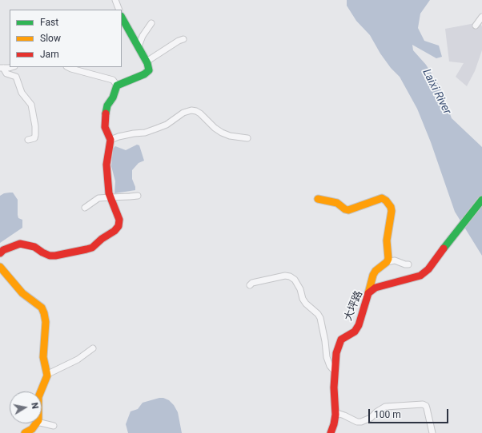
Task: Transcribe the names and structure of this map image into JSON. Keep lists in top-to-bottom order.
{
  "streets": {
    "street": ["大坪路"]
  },
  "water": ["Laixi River"],
  "legend": ["Fast", "Slow", "Jam"],
  "scale_bar": "100 m",
  "north": "right"
}
